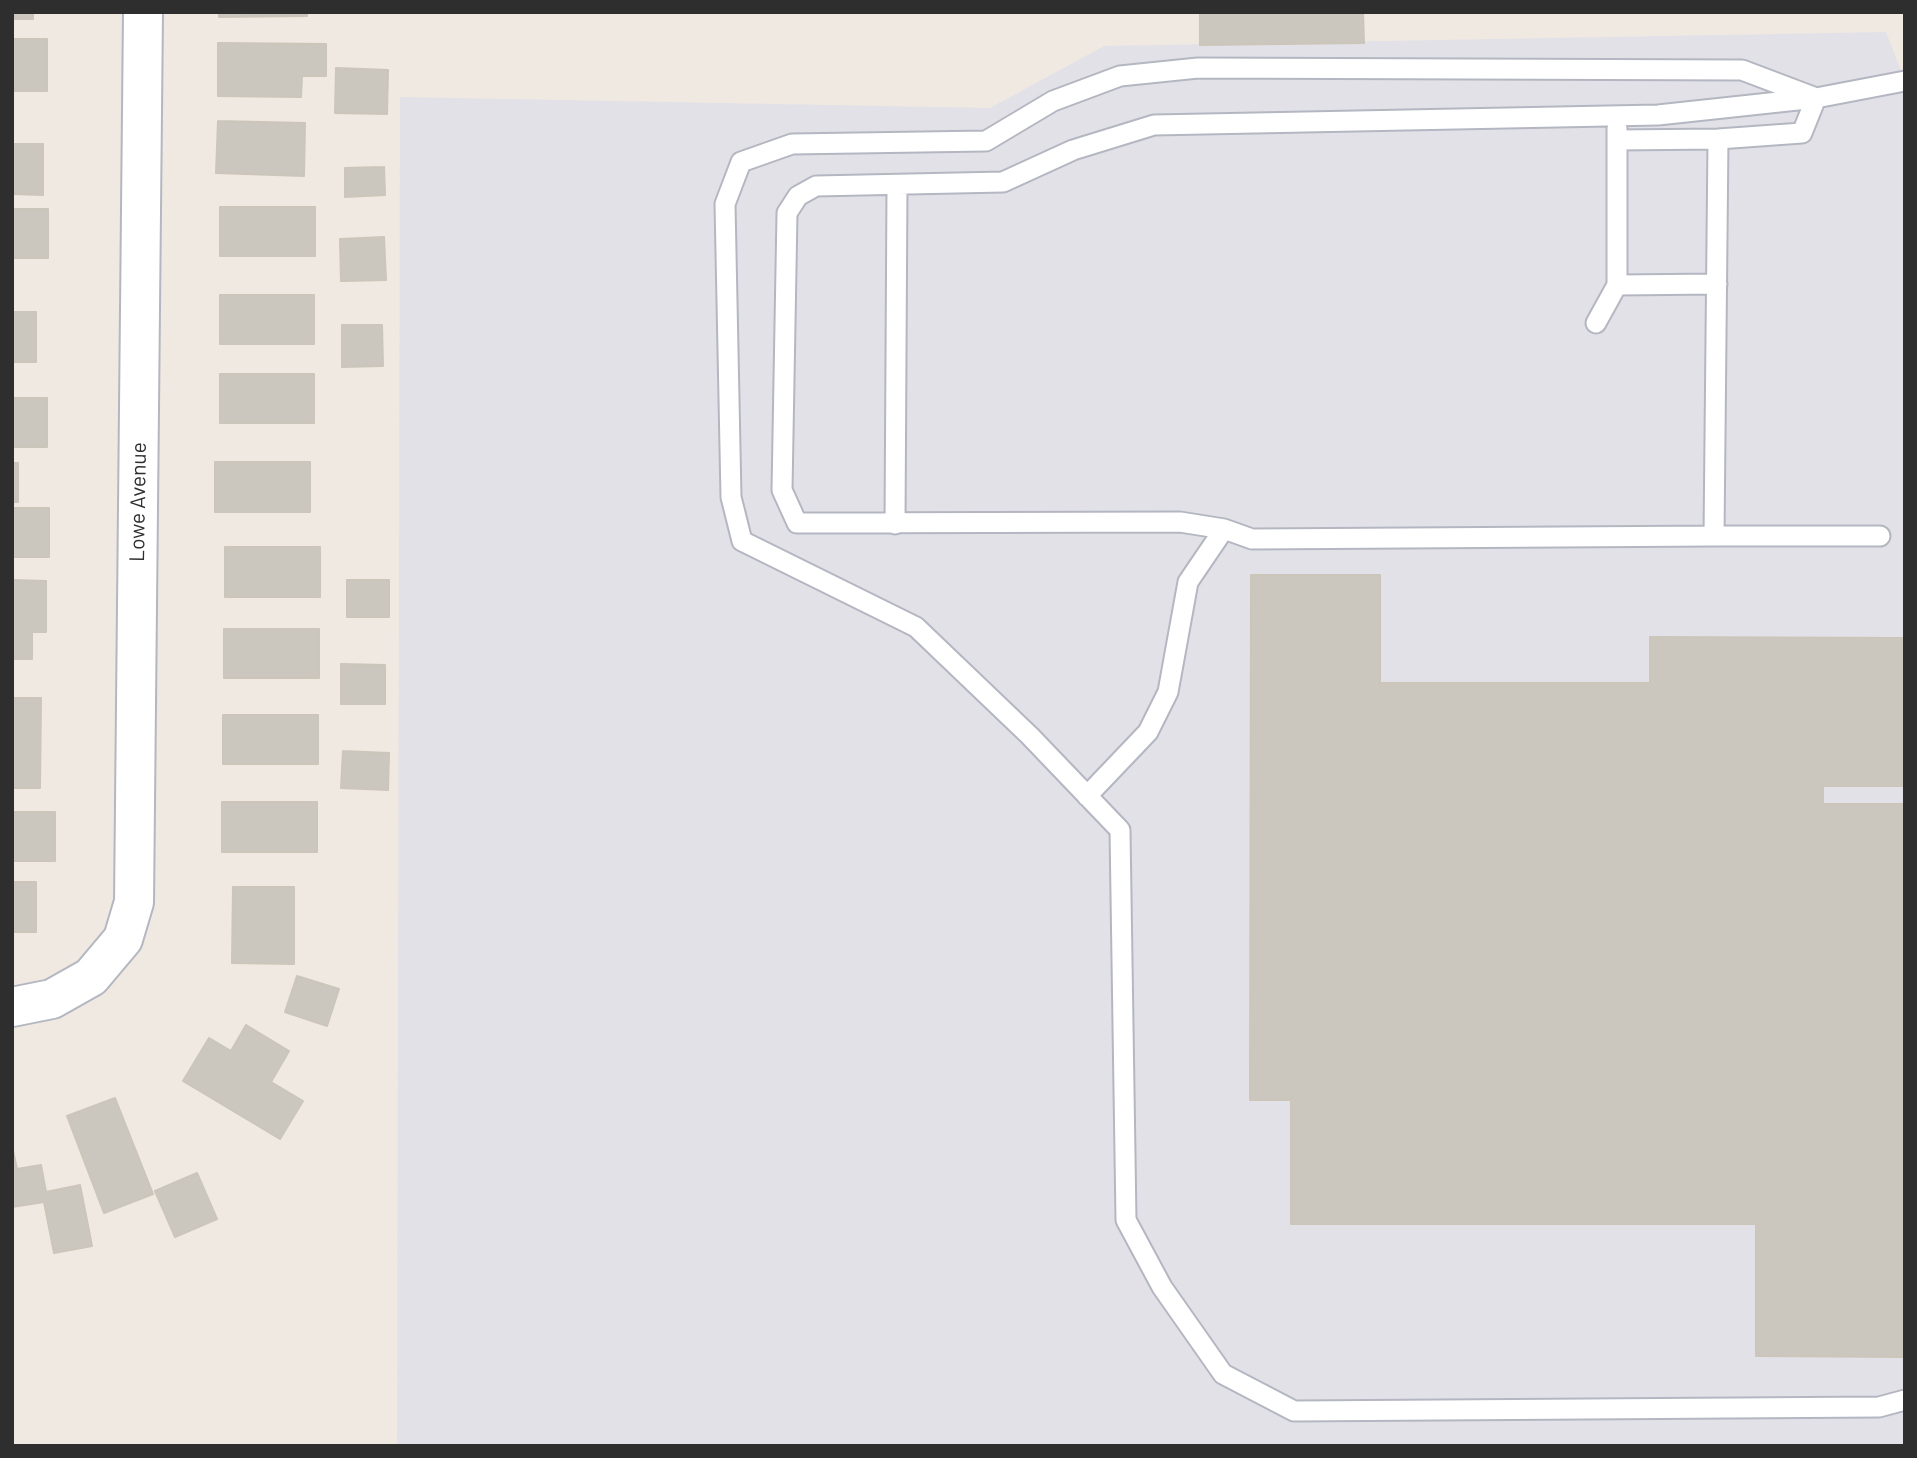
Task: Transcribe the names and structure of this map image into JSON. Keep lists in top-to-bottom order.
{
  "streets": {
    "street": ["Lowe Avenue"]
  }
}
